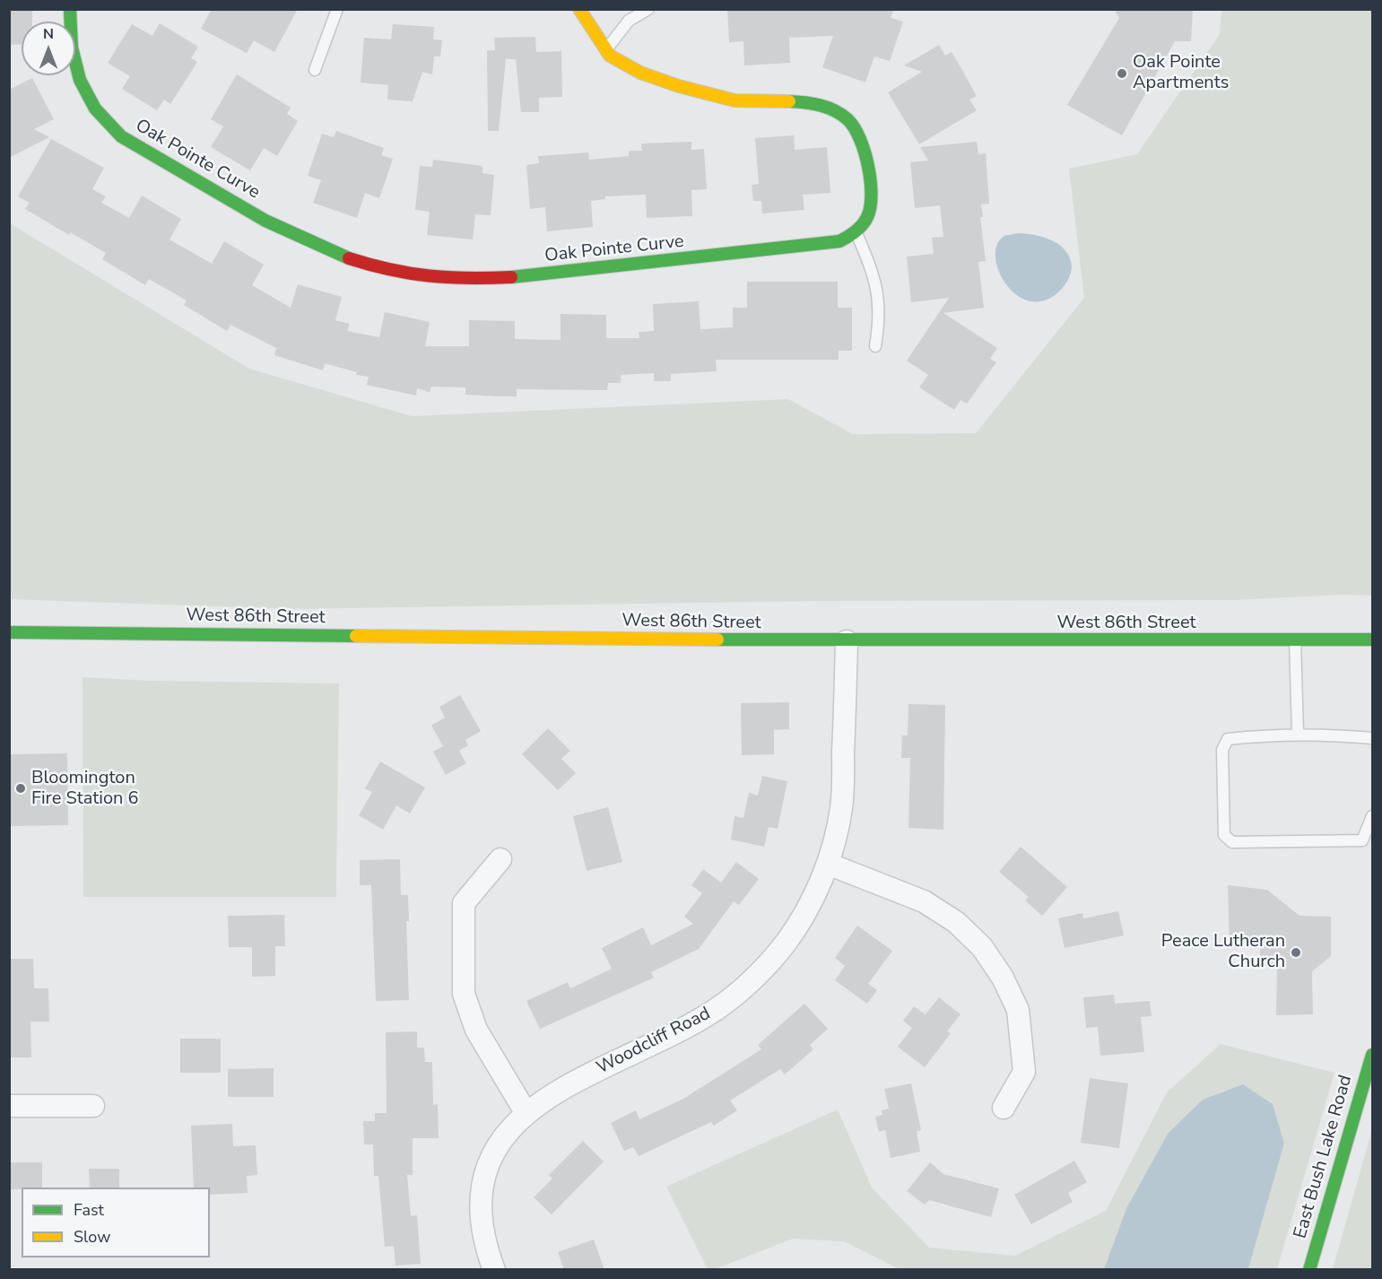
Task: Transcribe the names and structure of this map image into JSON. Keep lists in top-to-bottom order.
{
  "streets": {
    "street": [
      "Oak Pointe Curve",
      "West 86th Street",
      "Woodcliff Road",
      "East Bush Lake Road"
    ]
  },
  "crossings": [
    ["West 86th Street", "Woodcliff Road"]
  ],
  "places": ["Oak Pointe Apartments", "Bloomington Fire Station 6", "Peace Lutheran Church"],
  "legend": ["Fast", "Slow"],
  "north": "top"
}
